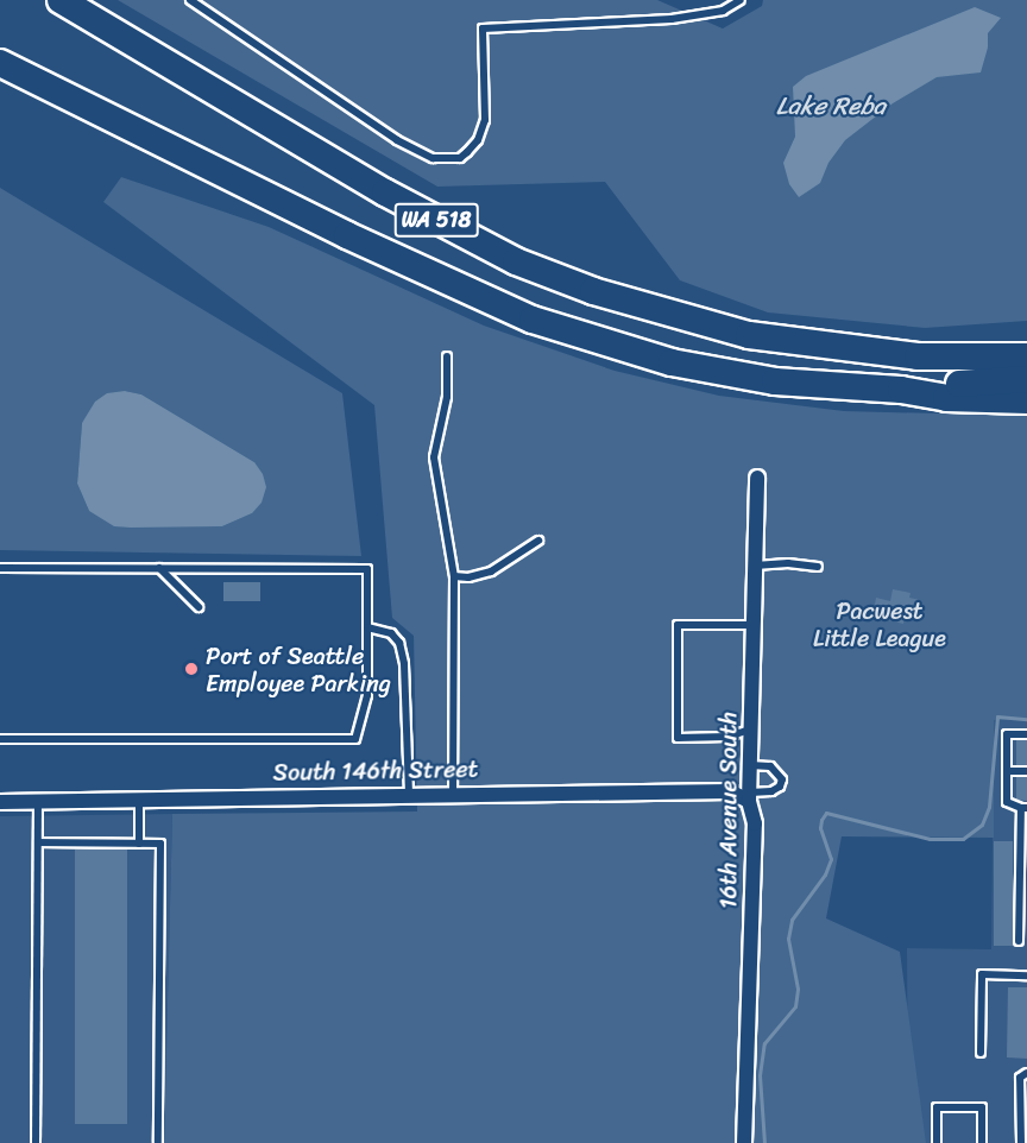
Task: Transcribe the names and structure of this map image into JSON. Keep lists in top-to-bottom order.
{
  "streets": {
    "highway": ["WA 518"],
    "street": ["South 146th Street", "16th Avenue South"]
  },
  "crossings": [
    ["South 146th Street", "16th Avenue South"]
  ],
  "water": ["Lake Reba"],
  "parks": ["Pacwest Little League"],
  "places": ["Port of Seattle Employee Parking"]
}
